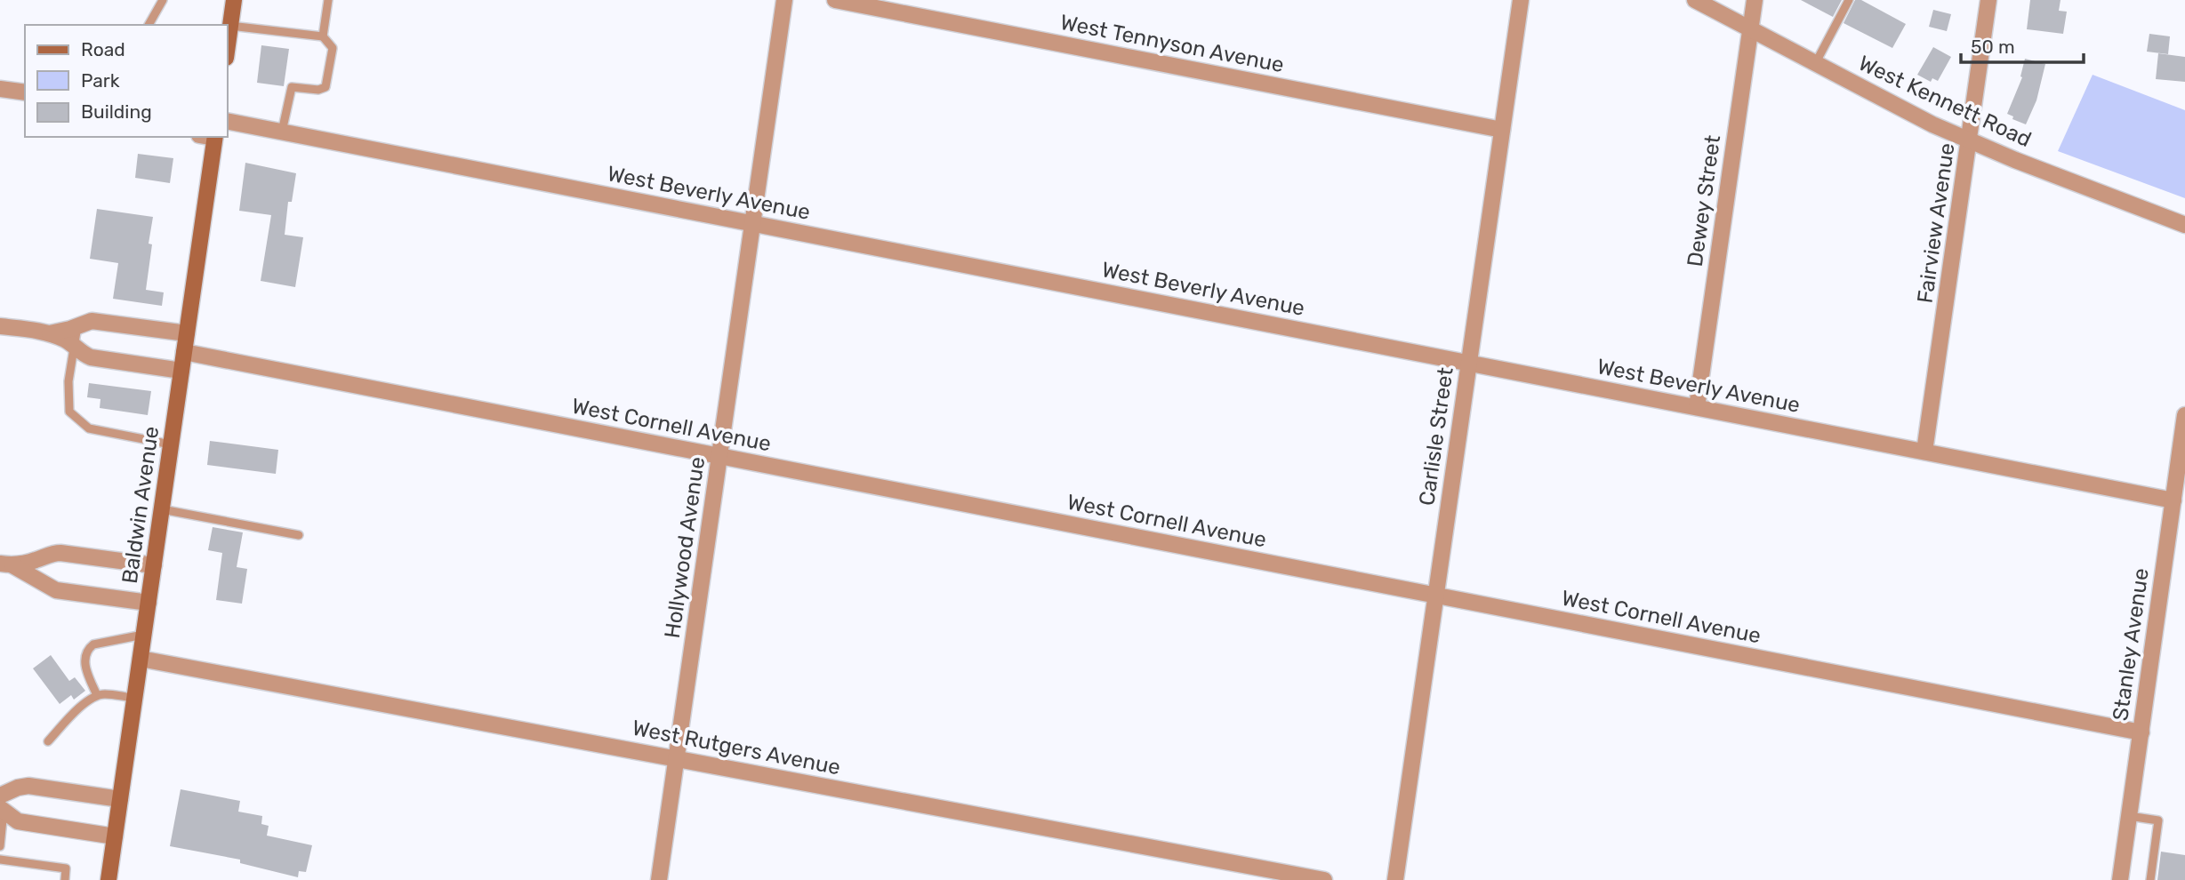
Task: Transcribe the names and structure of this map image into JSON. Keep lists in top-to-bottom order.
{
  "streets": {
    "main road": ["Baldwin Avenue"],
    "street": [
      "West Tennyson Avenue",
      "West Kennett Road",
      "West Beverly Avenue",
      "Dewey Street",
      "Fairview Avenue",
      "West Cornell Avenue",
      "Carlisle Street",
      "Hollywood Avenue",
      "Stanley Avenue",
      "West Rutgers Avenue"
    ]
  },
  "crossings": [
    ["West Tennyson Avenue", "Carlisle Street"],
    ["West Kennett Road", "Dewey Street"],
    ["West Kennett Road", "Fairview Avenue"],
    ["West Beverly Avenue", "Dewey Street"],
    ["West Beverly Avenue", "Fairview Avenue"],
    ["West Beverly Avenue", "Carlisle Street"],
    ["West Beverly Avenue", "Hollywood Avenue"],
    ["West Beverly Avenue", "Stanley Avenue"],
    ["West Cornell Avenue", "Carlisle Street"],
    ["West Cornell Avenue", "Baldwin Avenue"],
    ["West Cornell Avenue", "Hollywood Avenue"],
    ["West Cornell Avenue", "Stanley Avenue"],
    ["Baldwin Avenue", "West Rutgers Avenue"],
    ["Hollywood Avenue", "West Rutgers Avenue"]
  ],
  "legend": ["Road", "Park", "Building"],
  "scale_bar": "50 m"
}
